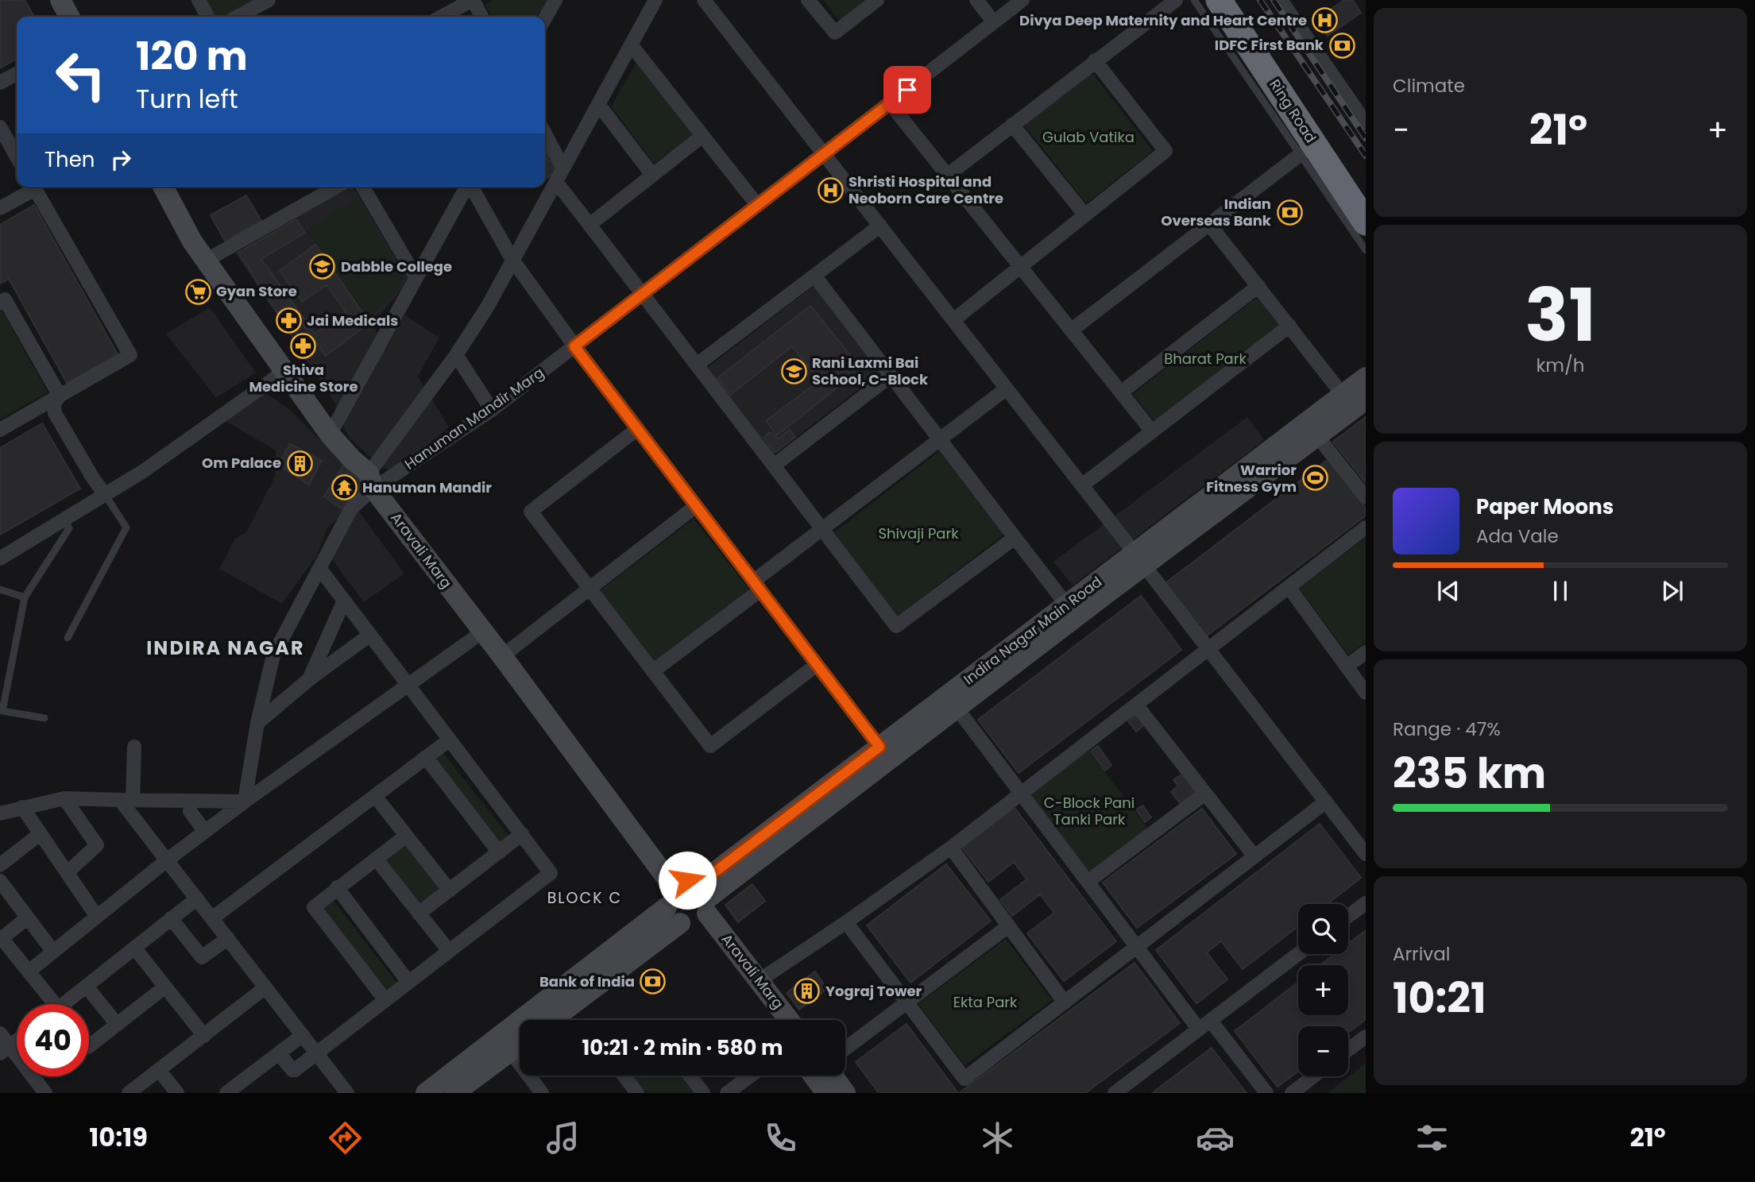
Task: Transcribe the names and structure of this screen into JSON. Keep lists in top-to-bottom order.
{
  "streets": {
    "highway": ["Ring Road"],
    "street": ["Hanuman Mandir Marg", "Aravali Marg", "Indira Nagar Main Road"]
  },
  "crossings": [
    ["Hanuman Mandir Marg", "Aravali Marg"],
    ["Aravali Marg", "Indira Nagar Main Road"]
  ],
  "districts": ["INDIRA NAGAR", "BLOCK C"],
  "parks": [
    "Gulab Vatika",
    "Bharat Park",
    "Shivaji Park",
    "C-Block Pani Tanki Park",
    "Ekta Park"
  ],
  "places": {
    "hospital": ["Divya Deep Maternity and Heart Centre", "Shristi Hospital and Neoborn Care Centre"],
    "bank": ["IDFC First Bank", "Indian Overseas Bank", "Bank of India"],
    "school or university": ["Dabble College", "Rani Laxmi Bai School, C-Block"],
    "supermarket": ["Gyan Store"],
    "pharmacy": ["Jai Medicals", "Shiva Medicine Store"],
    "building": ["Om Palace", "Yograj Tower"],
    "sports": ["Warrior Fitness Gym"],
    "temple": ["Hanuman Mandir"]
  },
  "page": {
    "tile": [
      "Climate",
      ["31", "km/h"],
      ["Range · 47%", "235 km"],
      ["Arrival", "10:21"]
    ],
    "turn": ["120 m", "Turn left"],
    "heat": ["−", "21°", "+"],
    "then": "Then",
    "song": ["Paper Moons", "Ada Vale"],
    "map_buttons": ["+", "−"],
    "limit": "40",
    "trip": "10:21 · 2 min · 580 m",
    "tabs": ["10:19", "21°"]
  }
}
